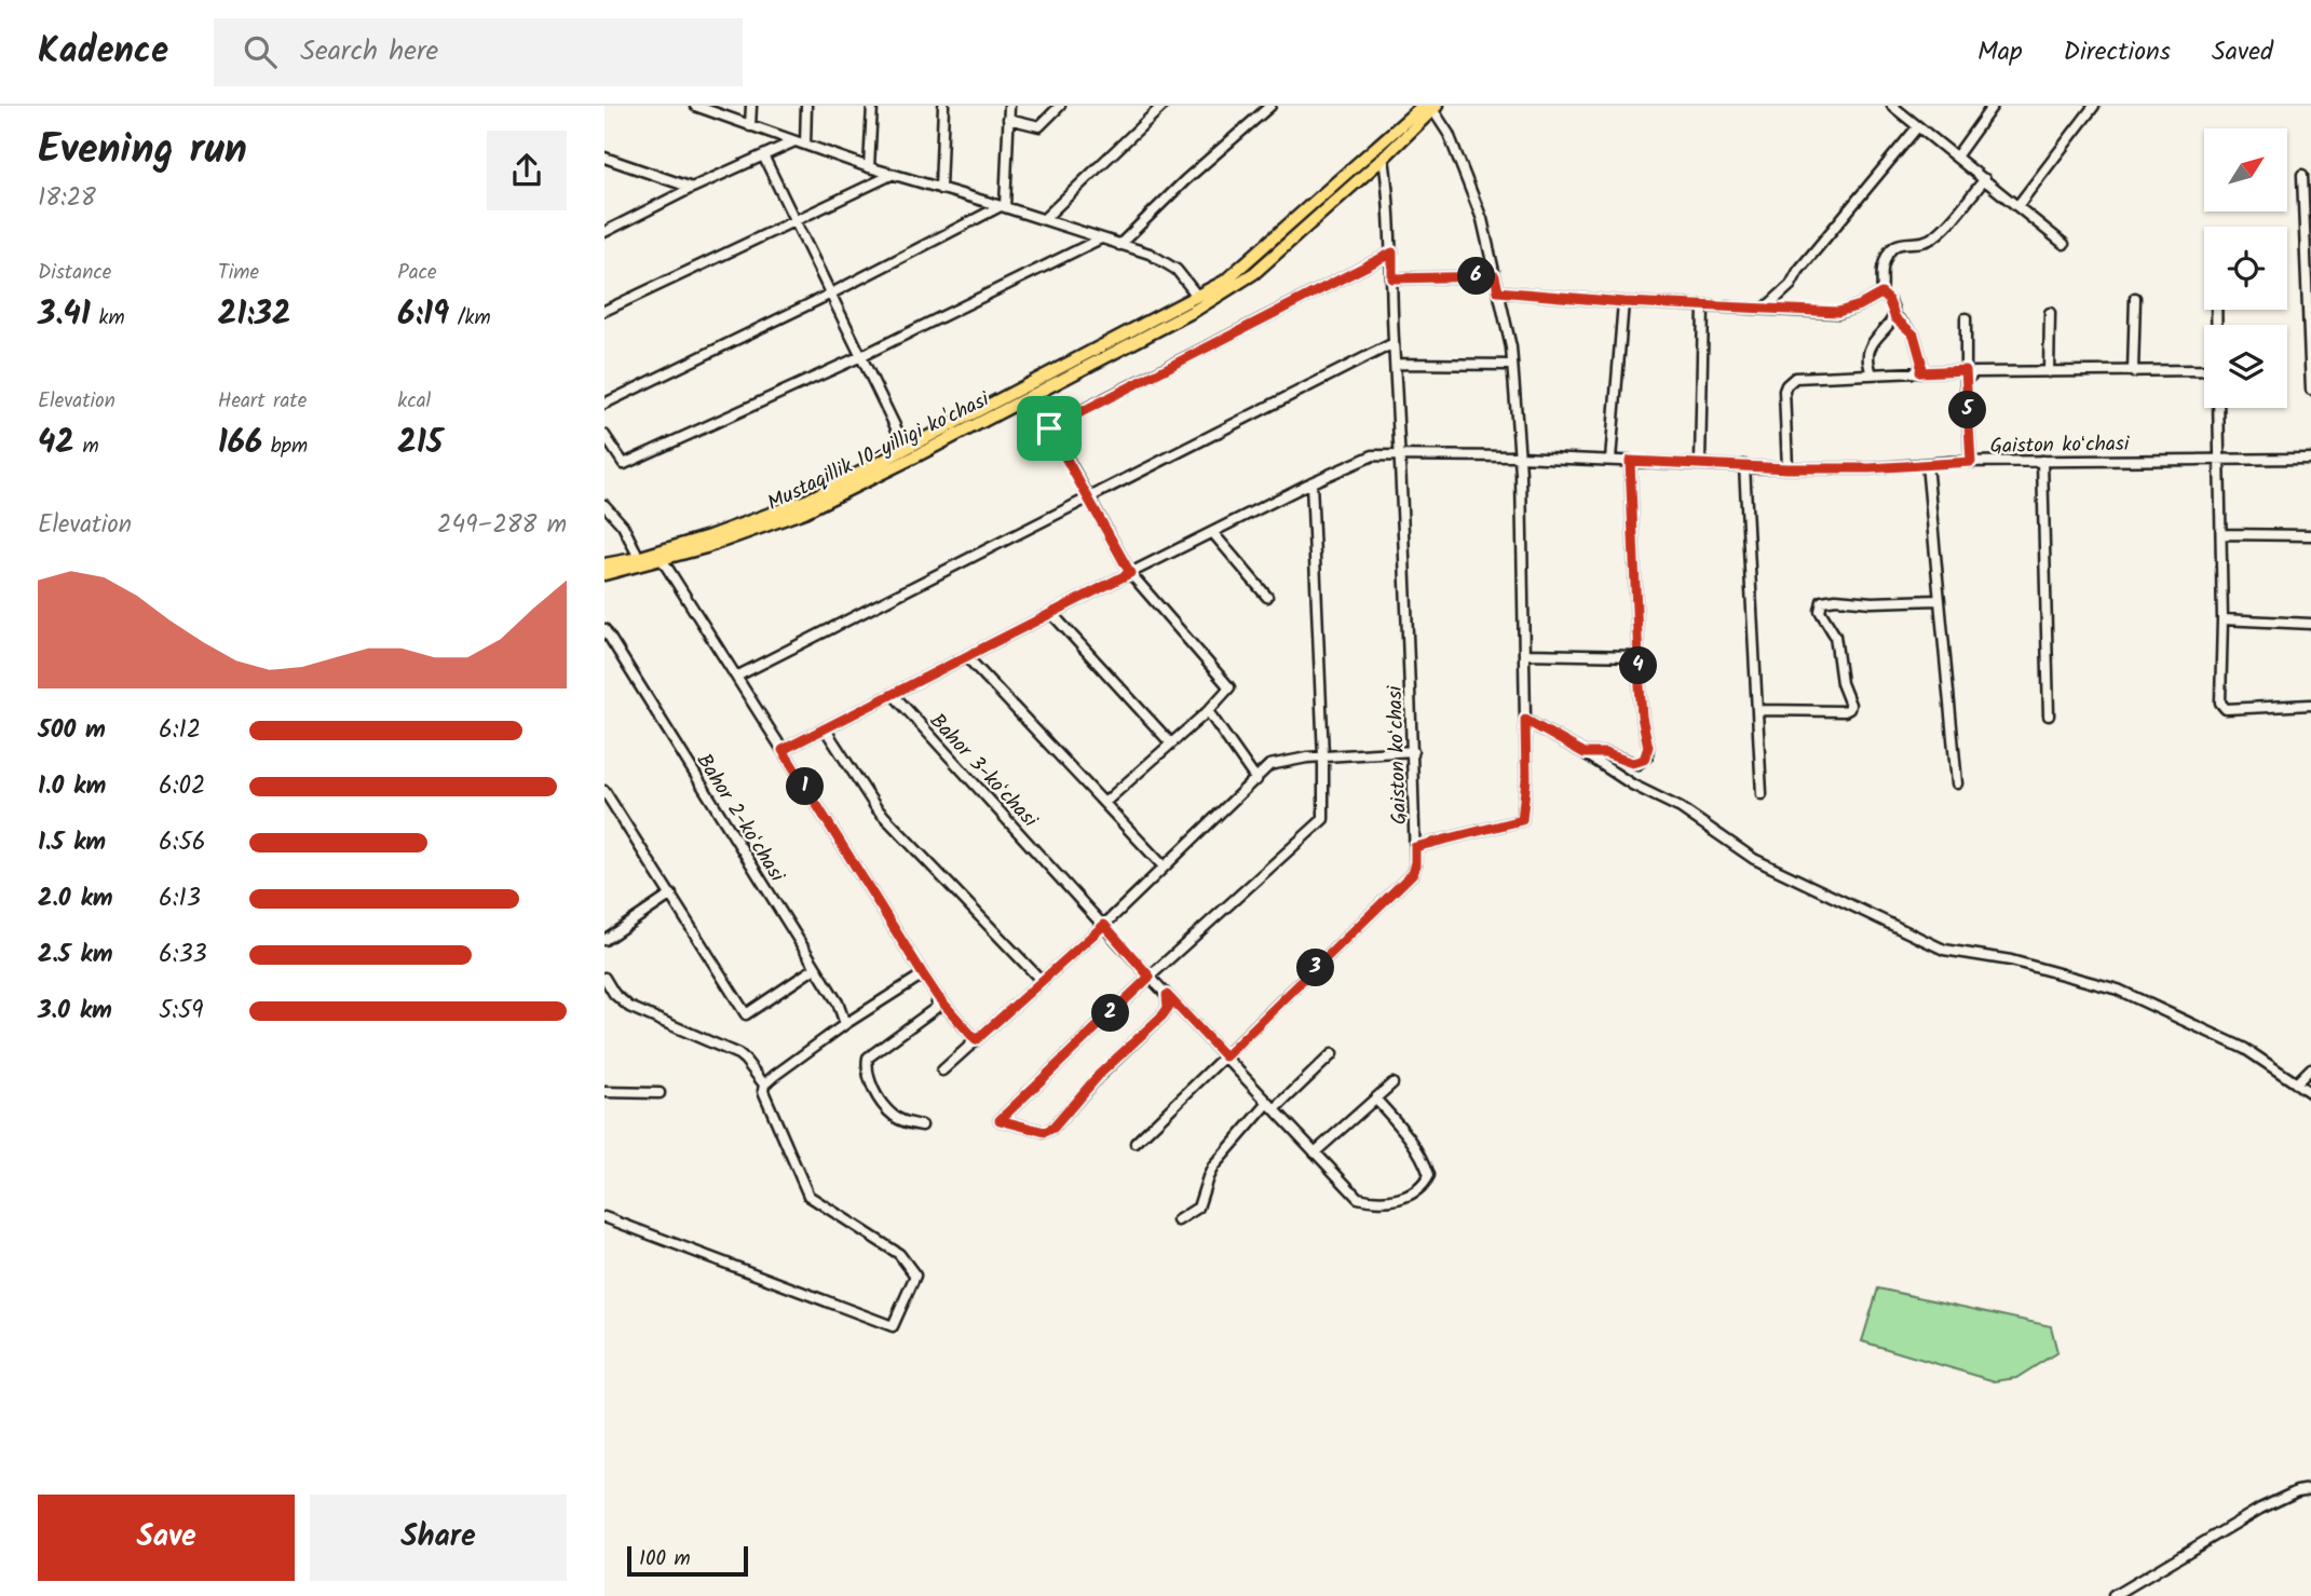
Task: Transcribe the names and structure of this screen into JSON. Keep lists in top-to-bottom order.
{
  "streets": {
    "main road": ["Mustaqillik 10-yilligi ko'chasi"],
    "street": ["Gaiston koʻchasi", "Bahor 3-koʻchasi", "Bahor 2-koʻchasi"]
  },
  "crossings": [
    ["Gaiston koʻchasi", "Mustaqillik 10-yilligi ko'chasi"],
    ["Gaiston koʻchasi", "Bahor 3-koʻchasi"]
  ],
  "scale_bar": "100 m",
  "north": "top right",
  "page": {
    "header": "Kadence",
    "search": "Search here",
    "nav": ["Map", "Directions", "Saved"],
    "heading": ["Evening run", "18:28"],
    "stats": [
      ["Distance", "3.41 km"],
      ["Time", "21:32"],
      ["Pace", "6:19 /km"],
      ["Elevation", "42 m"],
      ["Heart rate", "166 bpm"],
      ["kcal", "215"]
    ],
    "pins": [
      "6",
      "5",
      "4",
      "1",
      "3",
      "2"
    ],
    "chart": ["Elevation", "249–288 m"],
    "list": [
      {
        "name": "500 m",
        "note": "6:12"
      },
      {
        "name": "1.0 km",
        "note": "6:02"
      },
      {
        "name": "1.5 km",
        "note": "6:56"
      },
      {
        "name": "2.0 km",
        "note": "6:13"
      },
      {
        "name": "2.5 km",
        "note": "6:33"
      },
      {
        "name": "3.0 km",
        "note": "5:59"
      }
    ],
    "buttons": ["Save", "Share"],
    "scale": "100 m"
  }
}
